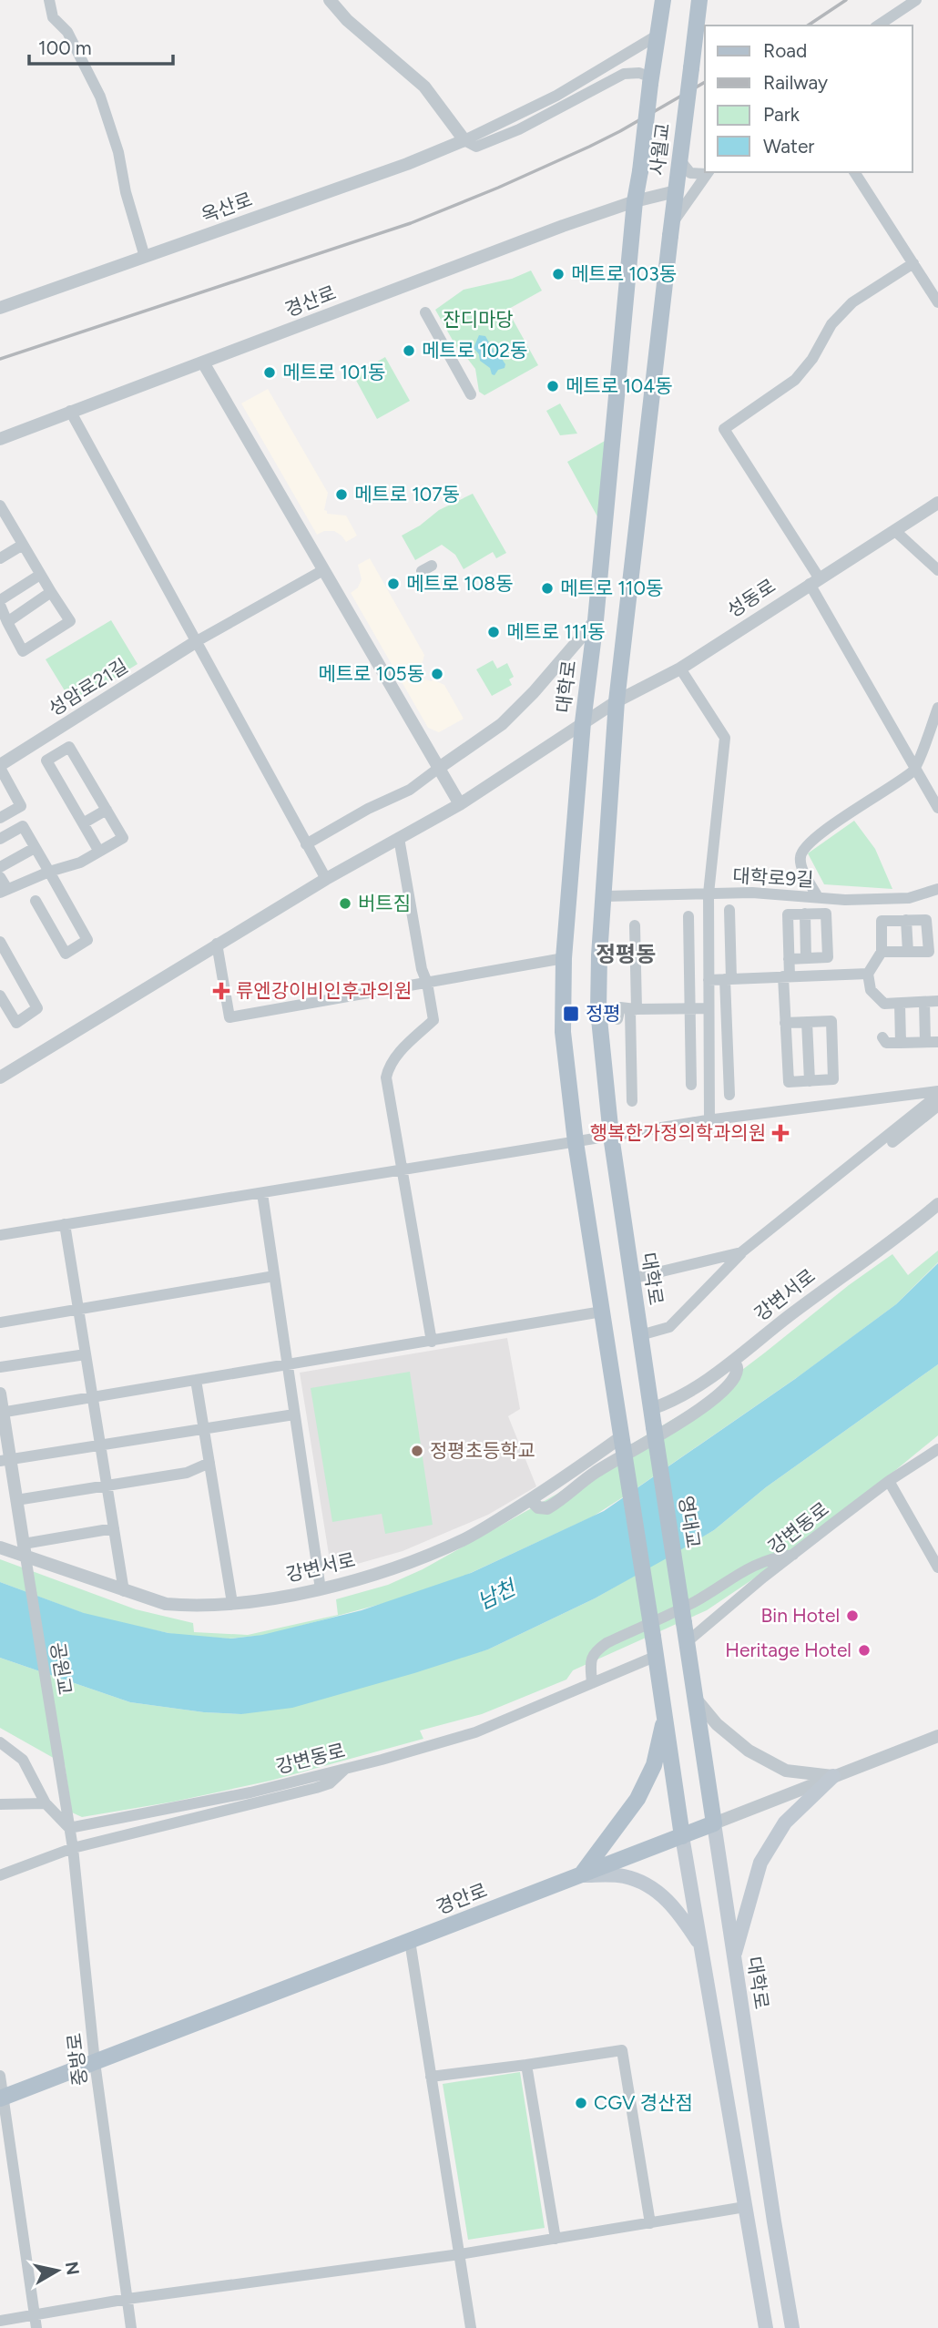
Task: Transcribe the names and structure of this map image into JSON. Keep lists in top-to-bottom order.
{
  "streets": {
    "main road": [
      "사월교",
      "대학로",
      "영대교",
      "경안로"
    ],
    "street": [
      "옥산로",
      "경산로",
      "성동로",
      "성암로21길",
      "대학로9길",
      "강변서로",
      "강변동로",
      "공원교",
      "중방로"
    ]
  },
  "crossings": [
    ["사월교", "경산로"],
    ["사월교", "대학로"],
    ["경산로", "대학로"],
    ["성동로", "대학로"],
    ["대학로", "대학로9길"],
    ["대학로", "강변서로"],
    ["대학로", "영대교"],
    ["대학로", "강변동로"],
    ["대학로", "경안로"],
    ["강변서로", "공원교"],
    ["영대교", "강변동로"],
    ["강변동로", "중방로"],
    ["공원교", "중방로"],
    ["경안로", "중방로"]
  ],
  "districts": ["정평동"],
  "water": ["남천"],
  "parks": ["잔디마당"],
  "places": {
    "other": [
      "메트로 103동",
      "메트로 102동",
      "메트로 101동",
      "메트로 104동",
      "메트로 107동",
      "메트로 108동",
      "메트로 110동",
      "메트로 111동",
      "메트로 105동",
      "버트짐",
      "정평초등학교",
      "Bin Hotel",
      "Heritage Hotel",
      "CGV 경산점"
    ],
    "health": ["류엔강이비인후과의원", "행복한가정의학과의원"],
    "transit": ["정평"]
  },
  "legend": [
    "Road",
    "Railway",
    "Park",
    "Water"
  ],
  "scale_bar": "100 m",
  "north": "right"
}
